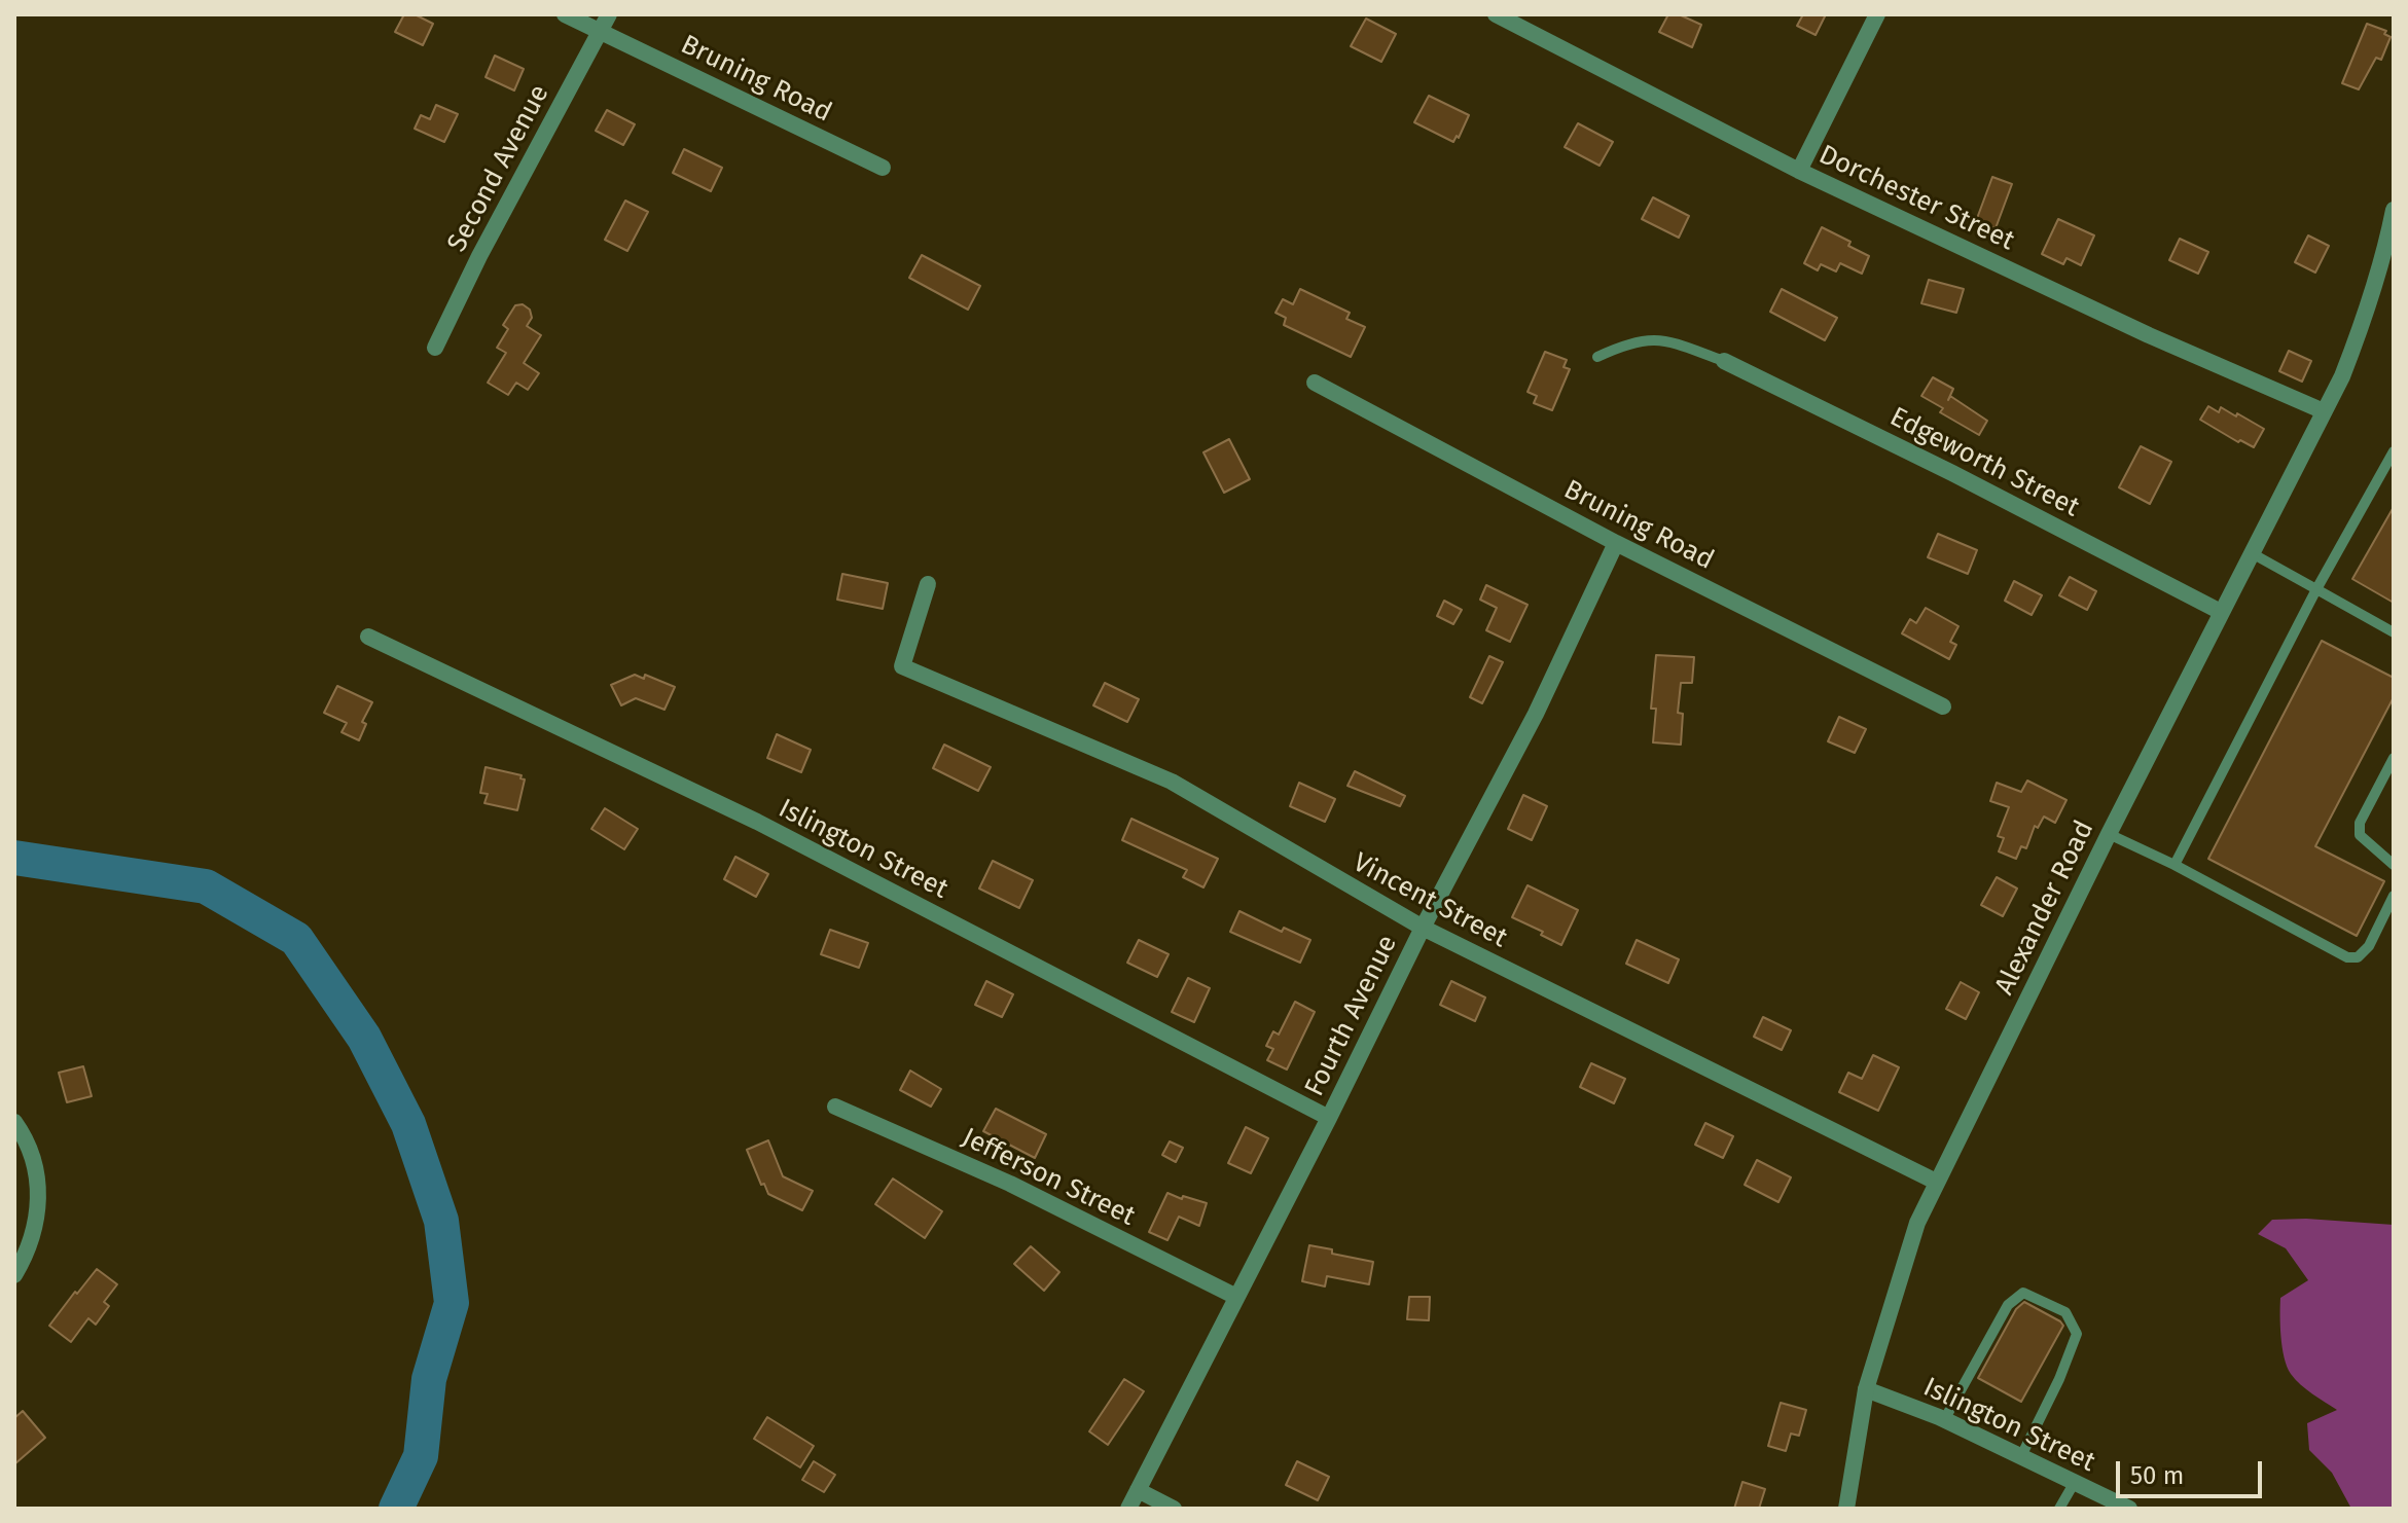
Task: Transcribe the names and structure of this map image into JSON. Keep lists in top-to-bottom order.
{
  "streets": {
    "street": [
      "Bruning Road",
      "Second Avenue",
      "Dorchester Street",
      "Edgeworth Street",
      "Islington Street",
      "Vincent Street",
      "Alexander Road",
      "Fourth Avenue",
      "Jefferson Street"
    ]
  },
  "crossings": [
    ["Bruning Road", "Second Avenue"],
    ["Bruning Road", "Fourth Avenue"],
    ["Dorchester Street", "Alexander Road"],
    ["Edgeworth Street", "Alexander Road"],
    ["Islington Street", "Alexander Road"],
    ["Islington Street", "Fourth Avenue"],
    ["Vincent Street", "Alexander Road"],
    ["Vincent Street", "Fourth Avenue"],
    ["Fourth Avenue", "Jefferson Street"]
  ],
  "scale_bar": "50 m"
}
